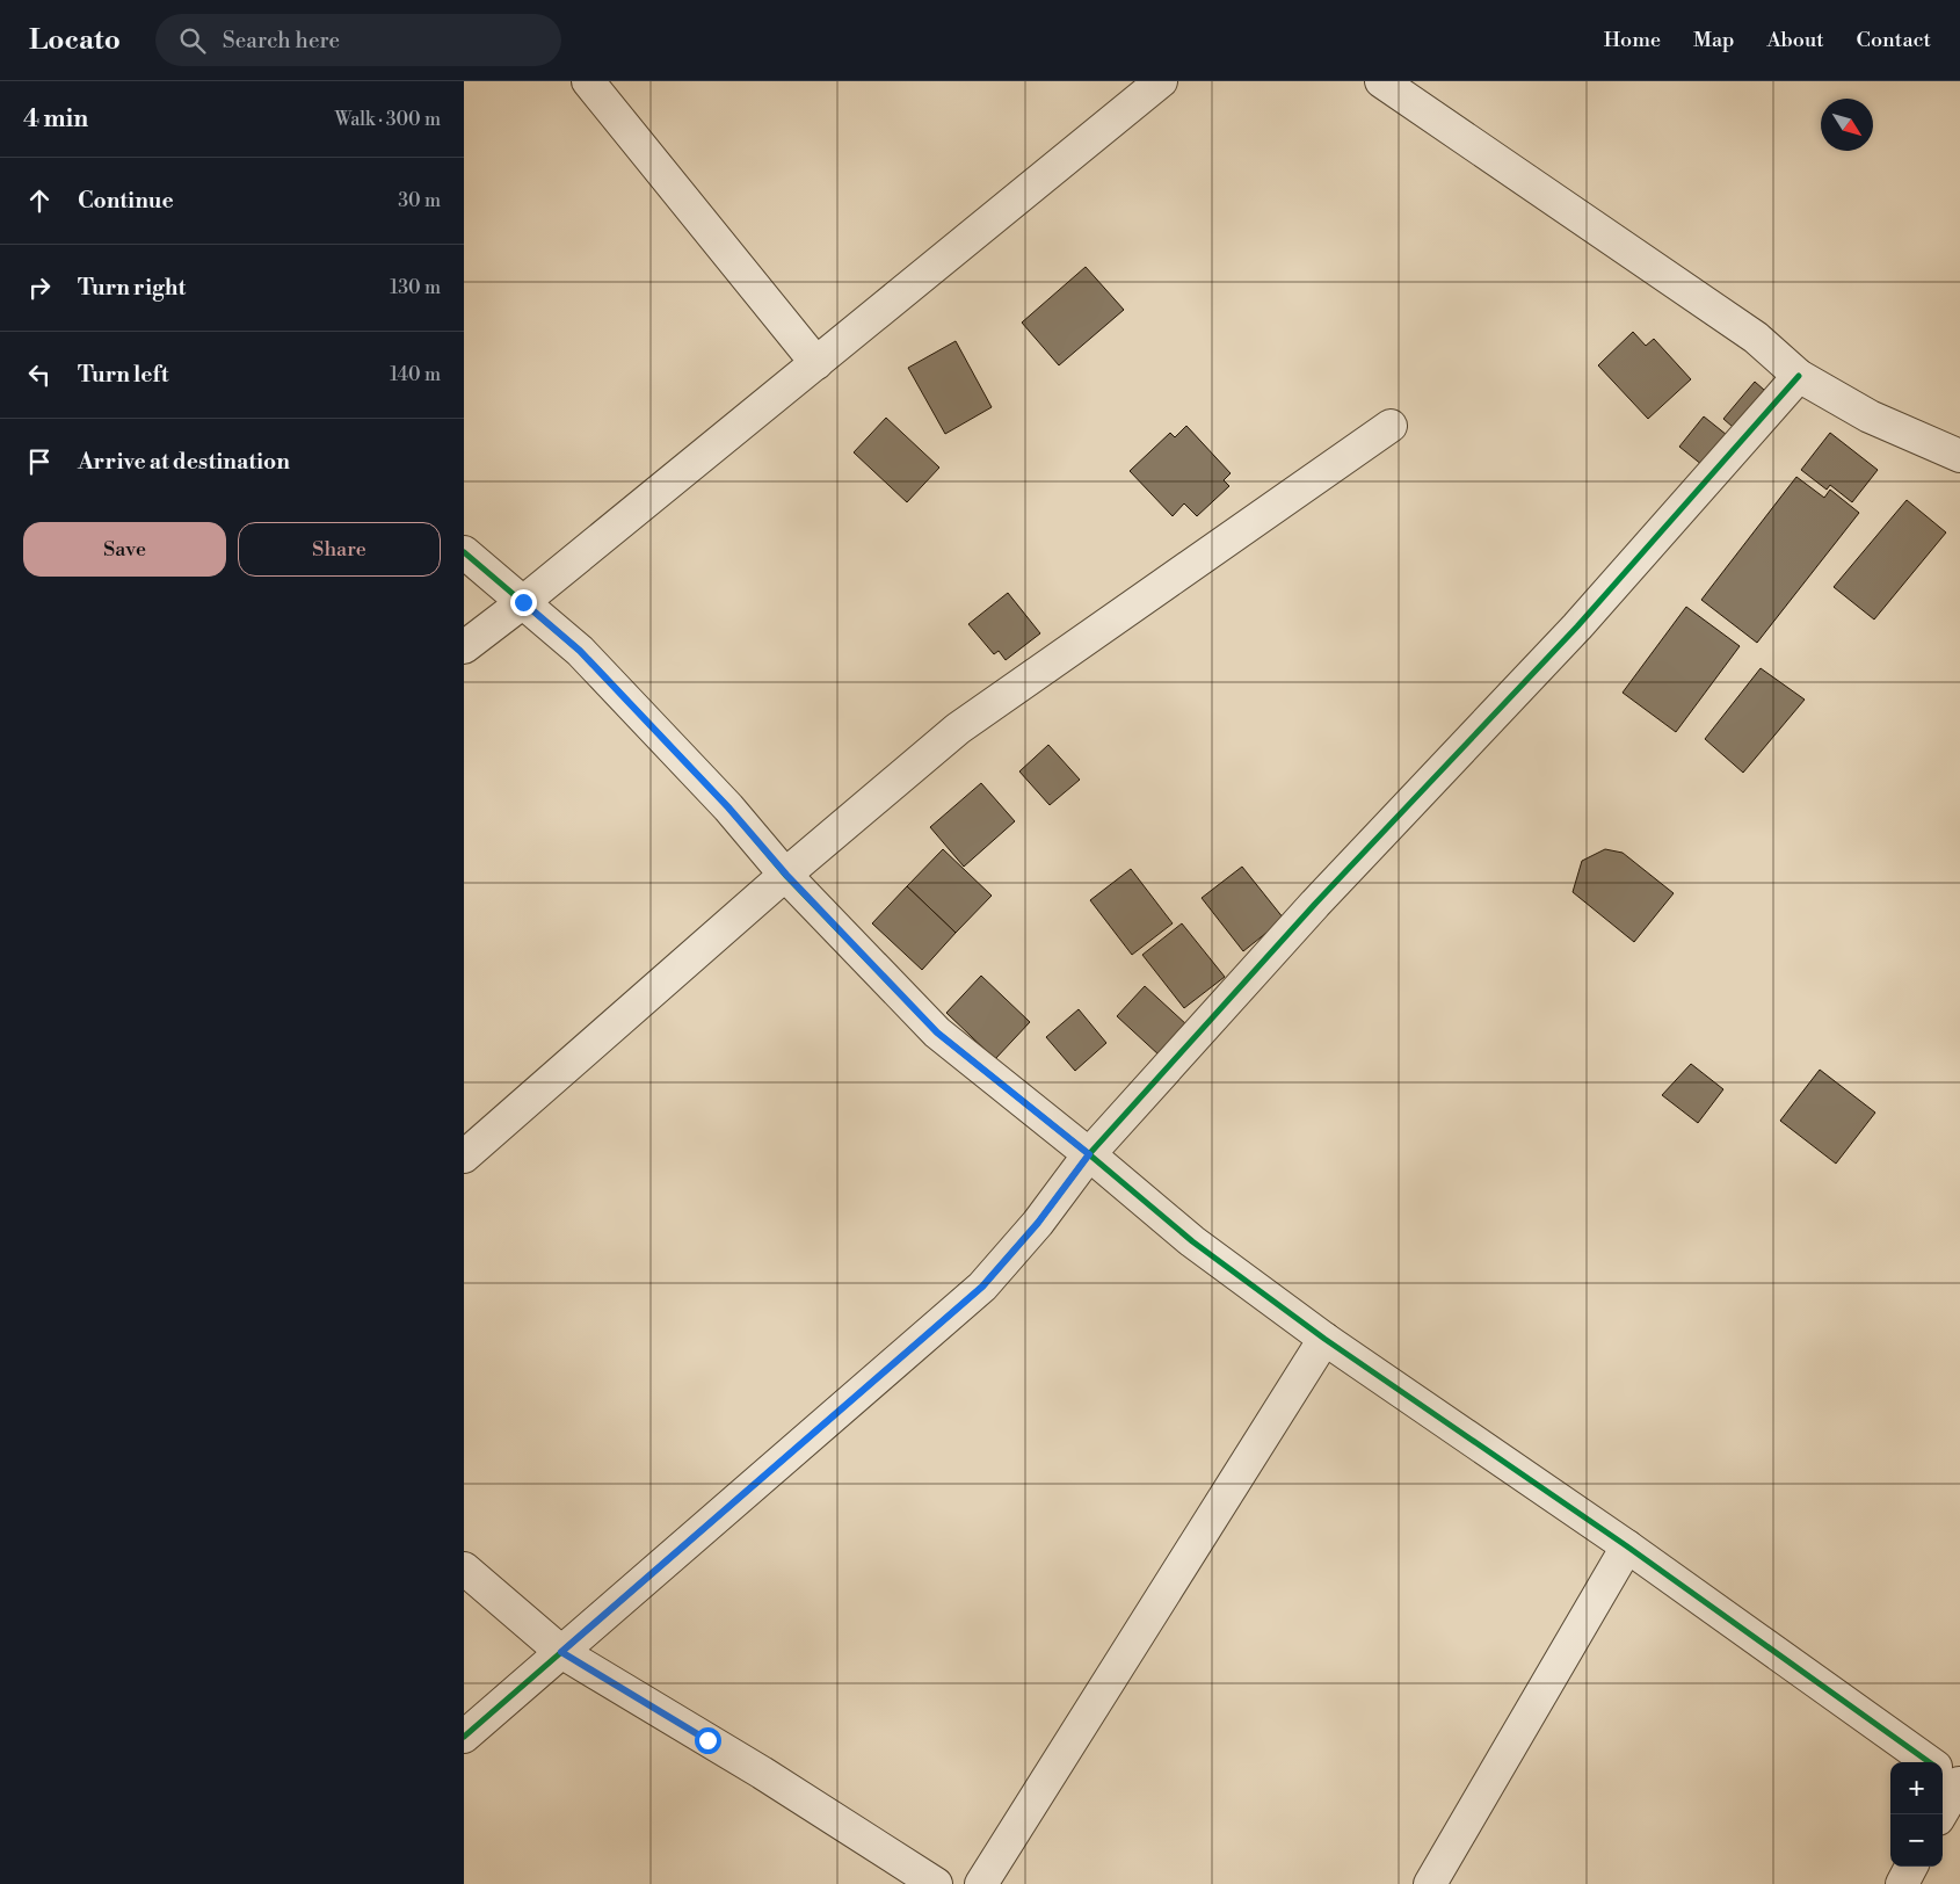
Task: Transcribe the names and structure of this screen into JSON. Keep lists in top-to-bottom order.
{
  "north": "bottom right",
  "page": {
    "header": "Locato",
    "search": "Search here",
    "nav": [
      "Home",
      "Map",
      "About",
      "Contact"
    ],
    "heading": ["4 min", "Walk · 300 m"],
    "list": [
      ["Continue", "30 m"],
      ["Turn right", "130 m"],
      ["Turn left", "140 m"],
      "Arrive at destination"
    ],
    "buttons": ["Save", "Share"],
    "map_buttons": ["+", "−"]
  }
}
